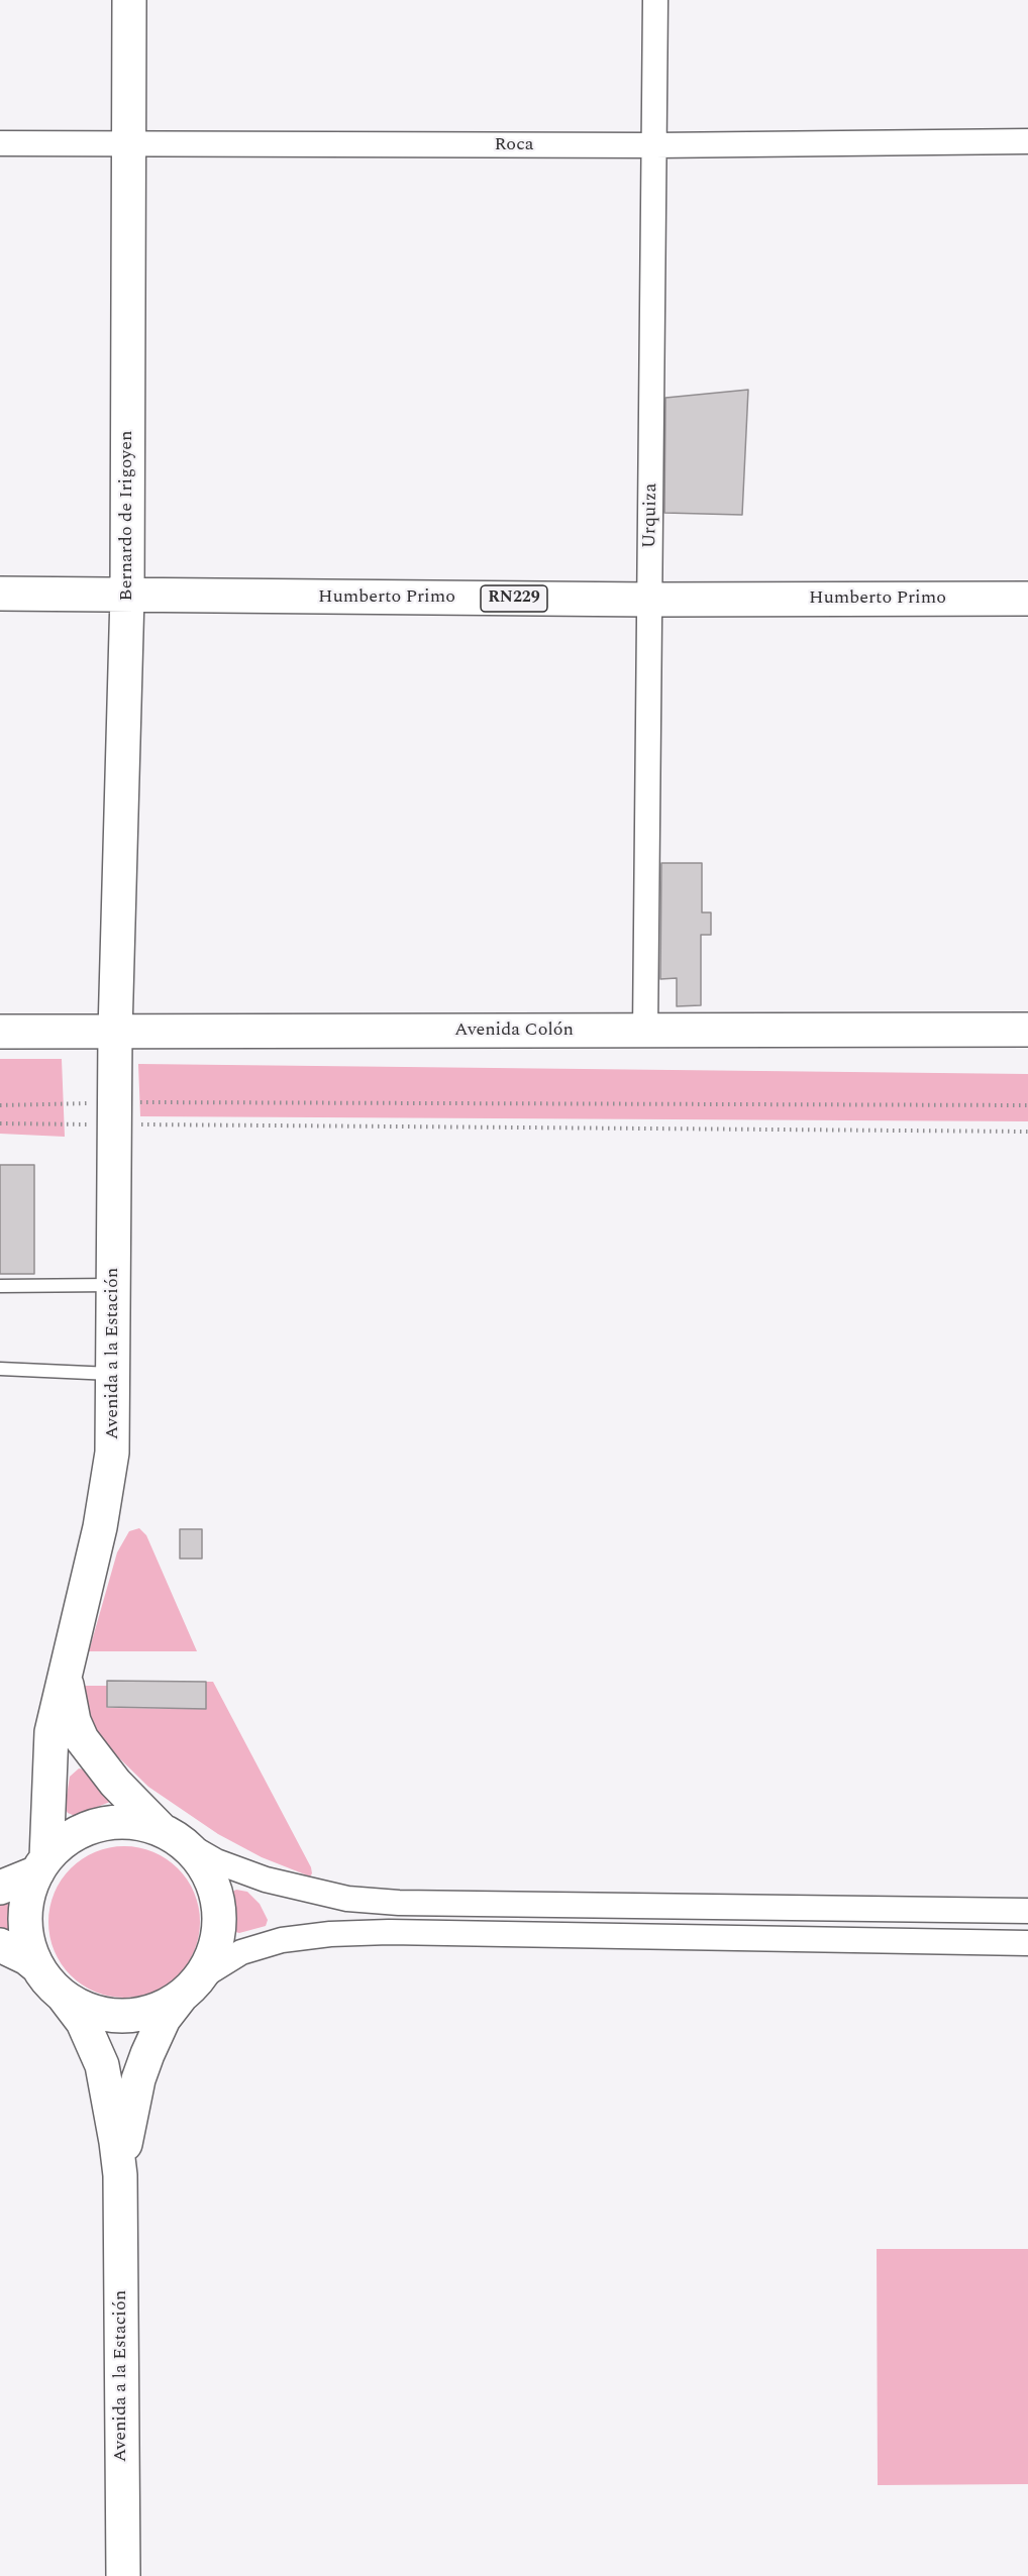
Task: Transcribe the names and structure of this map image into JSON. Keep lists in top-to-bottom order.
{
  "streets": {
    "main road": [
      "Bernardo de Irigoyen",
      "Humberto Primo",
      "RN229",
      "Avenida Colón",
      "Avenida a la Estación"
    ],
    "street": ["Roca", "Urquiza"]
  },
  "crossings": [
    ["Roca", "Bernardo de Irigoyen"],
    ["Roca", "Urquiza"],
    ["Bernardo de Irigoyen", "Humberto Primo"],
    ["Bernardo de Irigoyen", "Avenida Colón"],
    ["Bernardo de Irigoyen", "Avenida a la Estación"],
    ["Urquiza", "Humberto Primo"],
    ["Urquiza", "Avenida Colón"],
    ["Avenida Colón", "Avenida a la Estación"]
  ]
}
